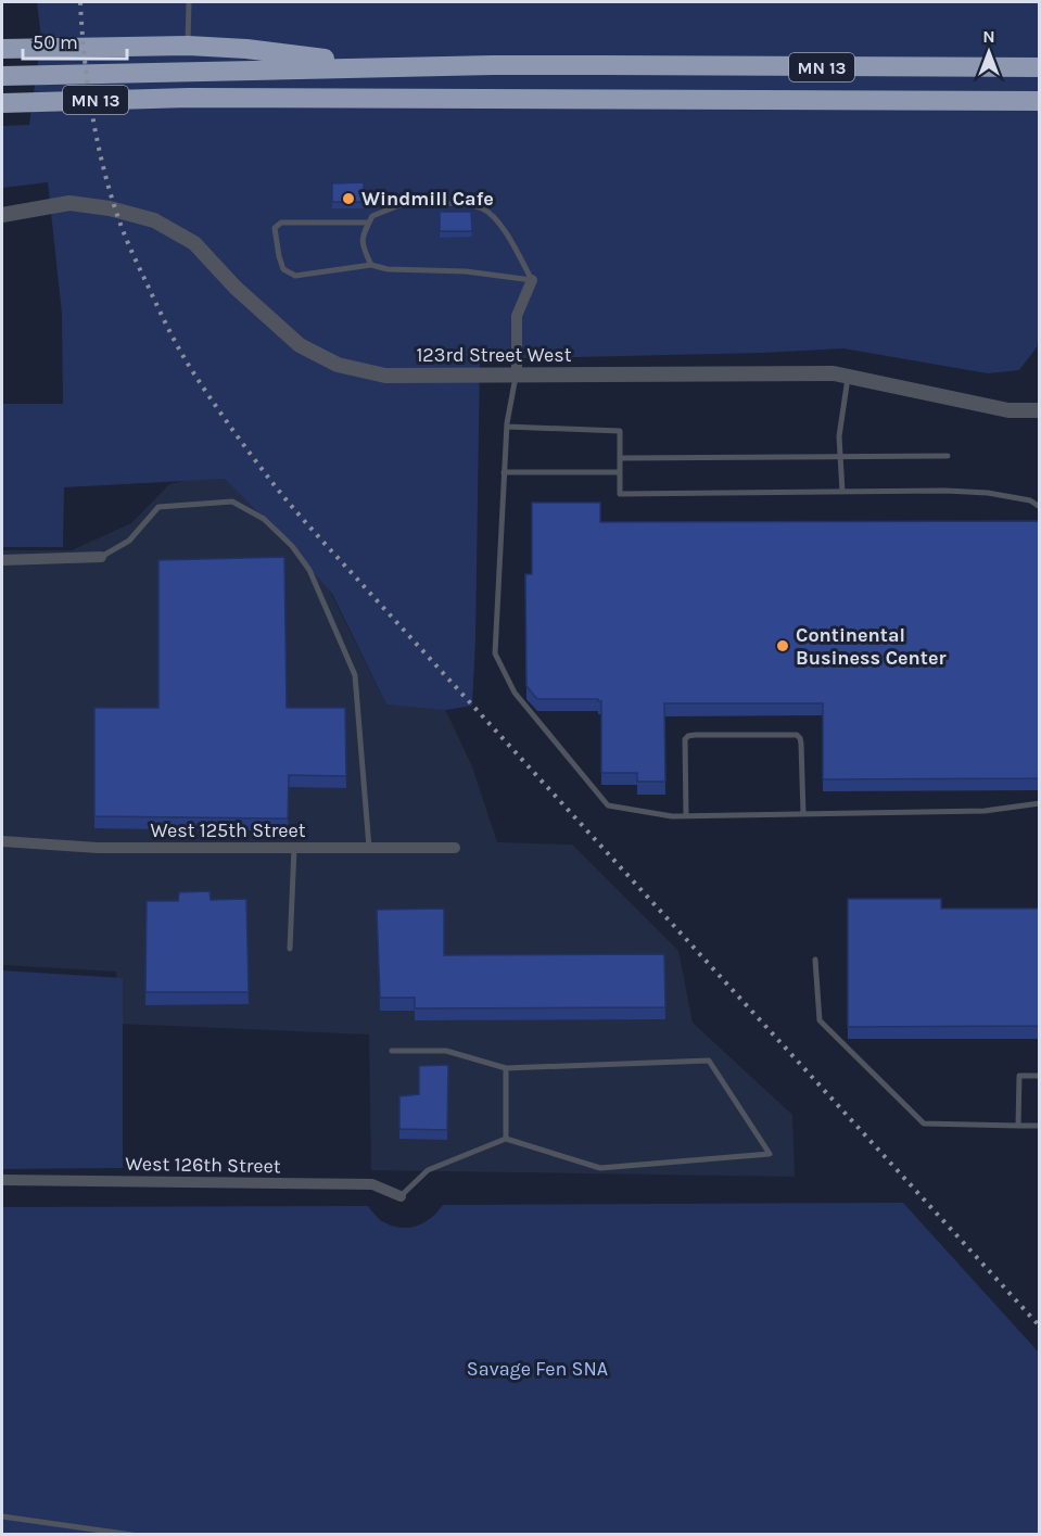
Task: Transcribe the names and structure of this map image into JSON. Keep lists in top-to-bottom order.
{
  "streets": {
    "highway": ["MN 13"],
    "street": ["123rd Street West", "West 125th Street", "West 126th Street"]
  },
  "parks": ["Savage Fen SNA"],
  "places": ["Windmill Cafe", "Continental Business Center"],
  "scale_bar": "50 m",
  "north": "top"
}
